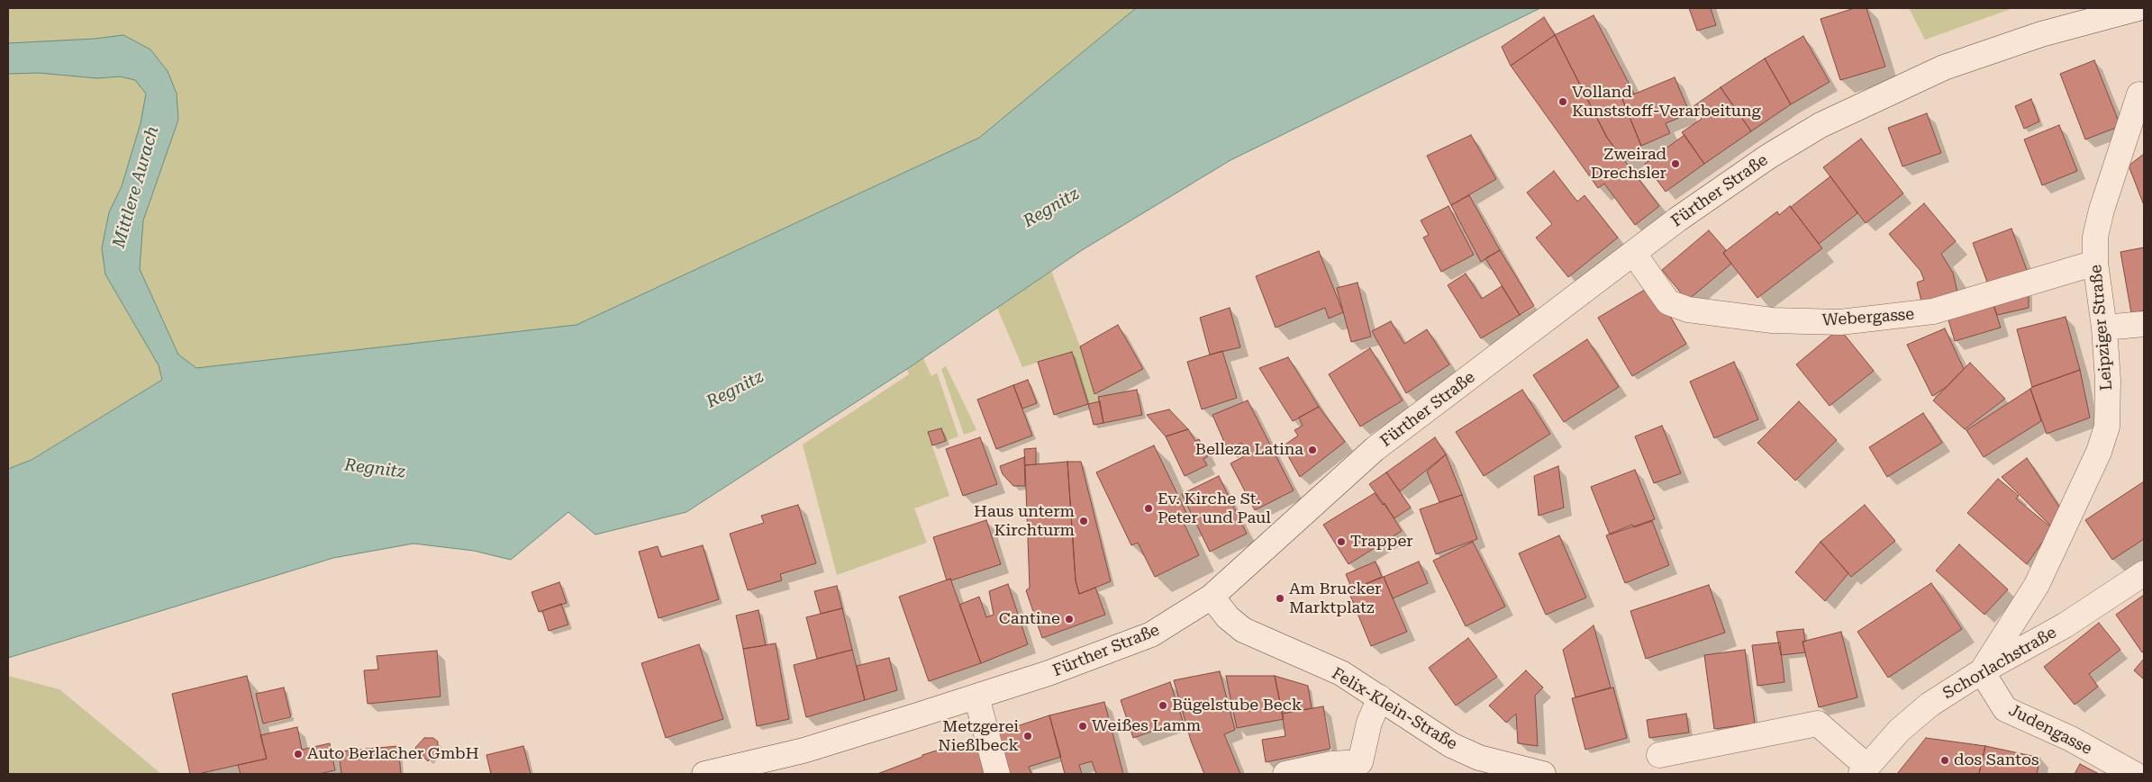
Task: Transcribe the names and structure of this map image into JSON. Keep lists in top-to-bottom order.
{
  "streets": {
    "street": [
      "Fürther Straße",
      "Webergasse",
      "Leipziger Straße",
      "Schorlachstraße",
      "Felix-Klein-Straße",
      "Judengasse"
    ]
  },
  "crossings": [
    ["Fürther Straße", "Webergasse"],
    ["Fürther Straße", "Felix-Klein-Straße"],
    ["Webergasse", "Leipziger Straße"],
    ["Leipziger Straße", "Schorlachstraße"],
    ["Leipziger Straße", "Judengasse"],
    ["Schorlachstraße", "Judengasse"]
  ],
  "water": ["Mittlere Aurach", "Regnitz"],
  "places": [
    "Volland Kunststoff-Verarbeitung",
    "Zweirad Drechsler",
    "Belleza Latina",
    "Ev. Kirche St. Peter und Paul",
    "Haus unterm Kirchturm",
    "Trapper",
    "Am Brucker Marktplatz",
    "Cantine",
    "Bügelstube Beck",
    "Weißes Lamm",
    "Metzgerei Nießlbeck",
    "Auto Berlacher GmbH",
    "dos Santos"
  ]
}
